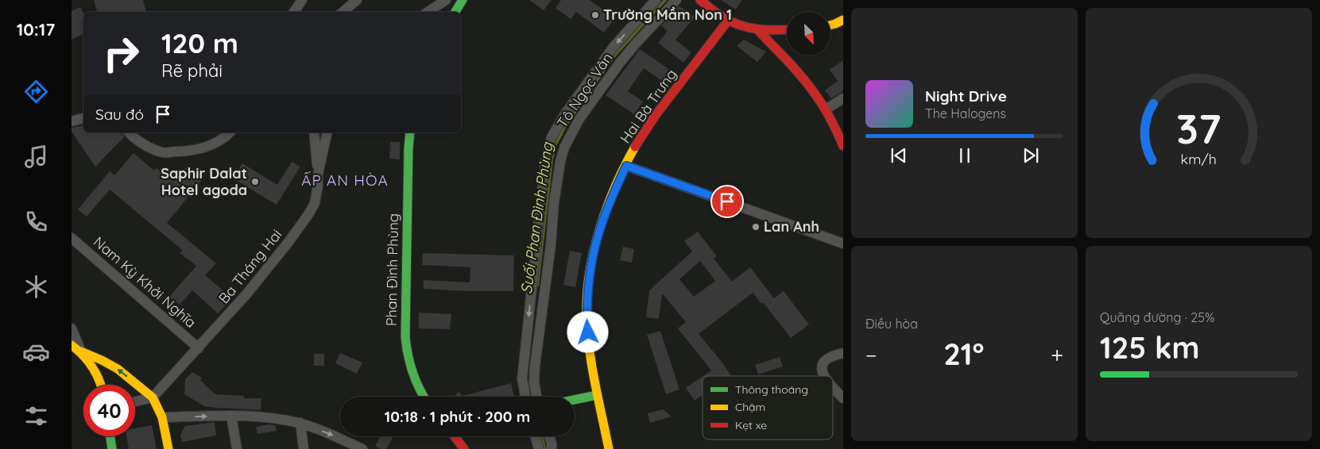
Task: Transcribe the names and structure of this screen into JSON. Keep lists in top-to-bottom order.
{
  "streets": {
    "street": [
      "Tô Ngọc Vân",
      "Hai Bà Trưng",
      "Ba Tháng Hai",
      "Phan Đình Phùng",
      "Nam Kỳ Khởi Nghĩa"
    ]
  },
  "crossings": [
    ["Ba Tháng Hai", "Nam Kỳ Khởi Nghĩa"]
  ],
  "districts": ["ẤP AN HÒA"],
  "water": ["Suối Phan Đình Phùng"],
  "places": ["Trường Mầm Non 1", "Saphir Dalat Hotel agoda", "Lan Anh"],
  "legend": ["Thông thoáng", "Chậm", "Kẹt xe"],
  "north": "bottom right",
  "page": {
    "tabs": "10:17",
    "turn": ["120 m", "Rẽ phải"],
    "song": ["Night Drive", "The Halogens"],
    "then": "Sau đó",
    "tile": [
      "Điều hòa",
      ["Quãng đường · 25%", "125 km"]
    ],
    "heat": ["−", "21°", "+"],
    "limit": "40",
    "trip": "10:18 · 1 phút · 200 m",
    "gauge": ["37", "km/h"]
  }
}
